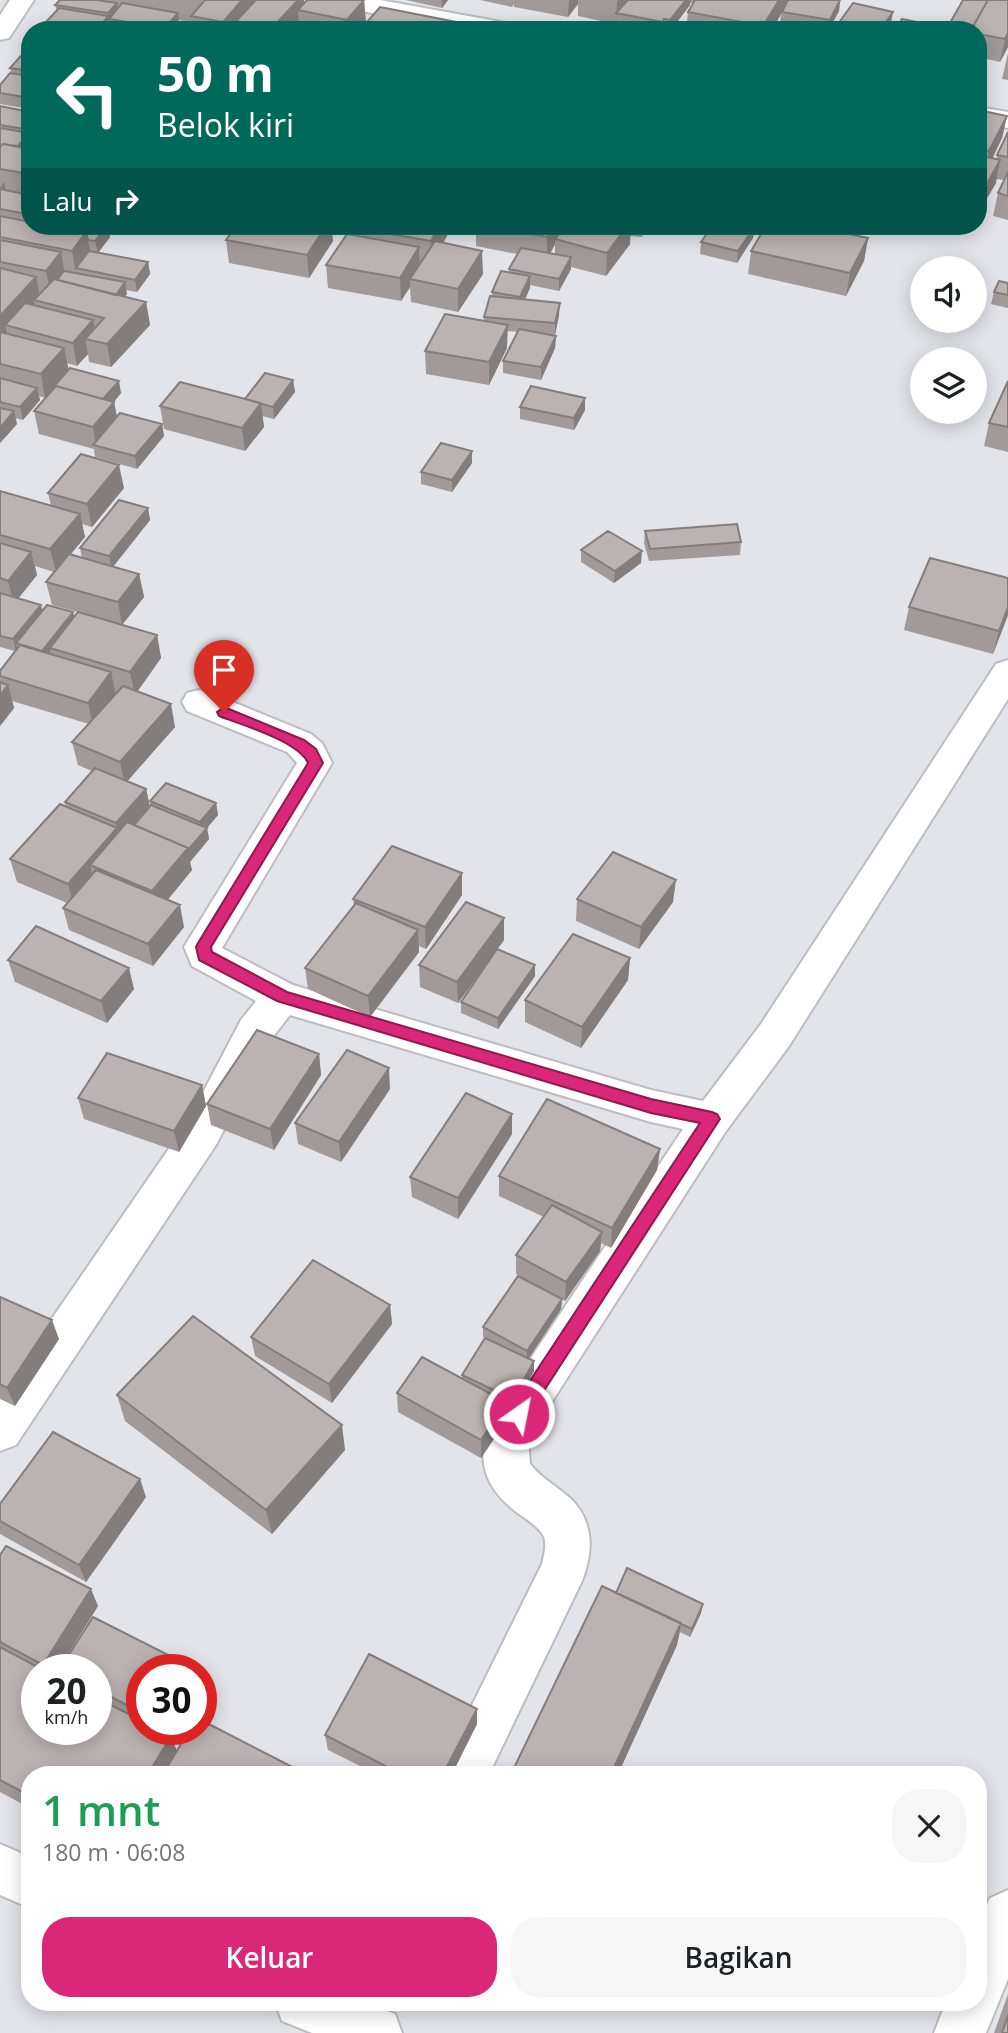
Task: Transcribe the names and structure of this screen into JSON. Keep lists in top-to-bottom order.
{
  "page": {
    "turn": ["50 m", "Belok kiri"],
    "then": "Lalu",
    "speed": "20 km/h",
    "limit": "30",
    "heading": ["1 mnt", "180 m · 06:08"],
    "buttons": ["Keluar", "Bagikan"]
  }
}
